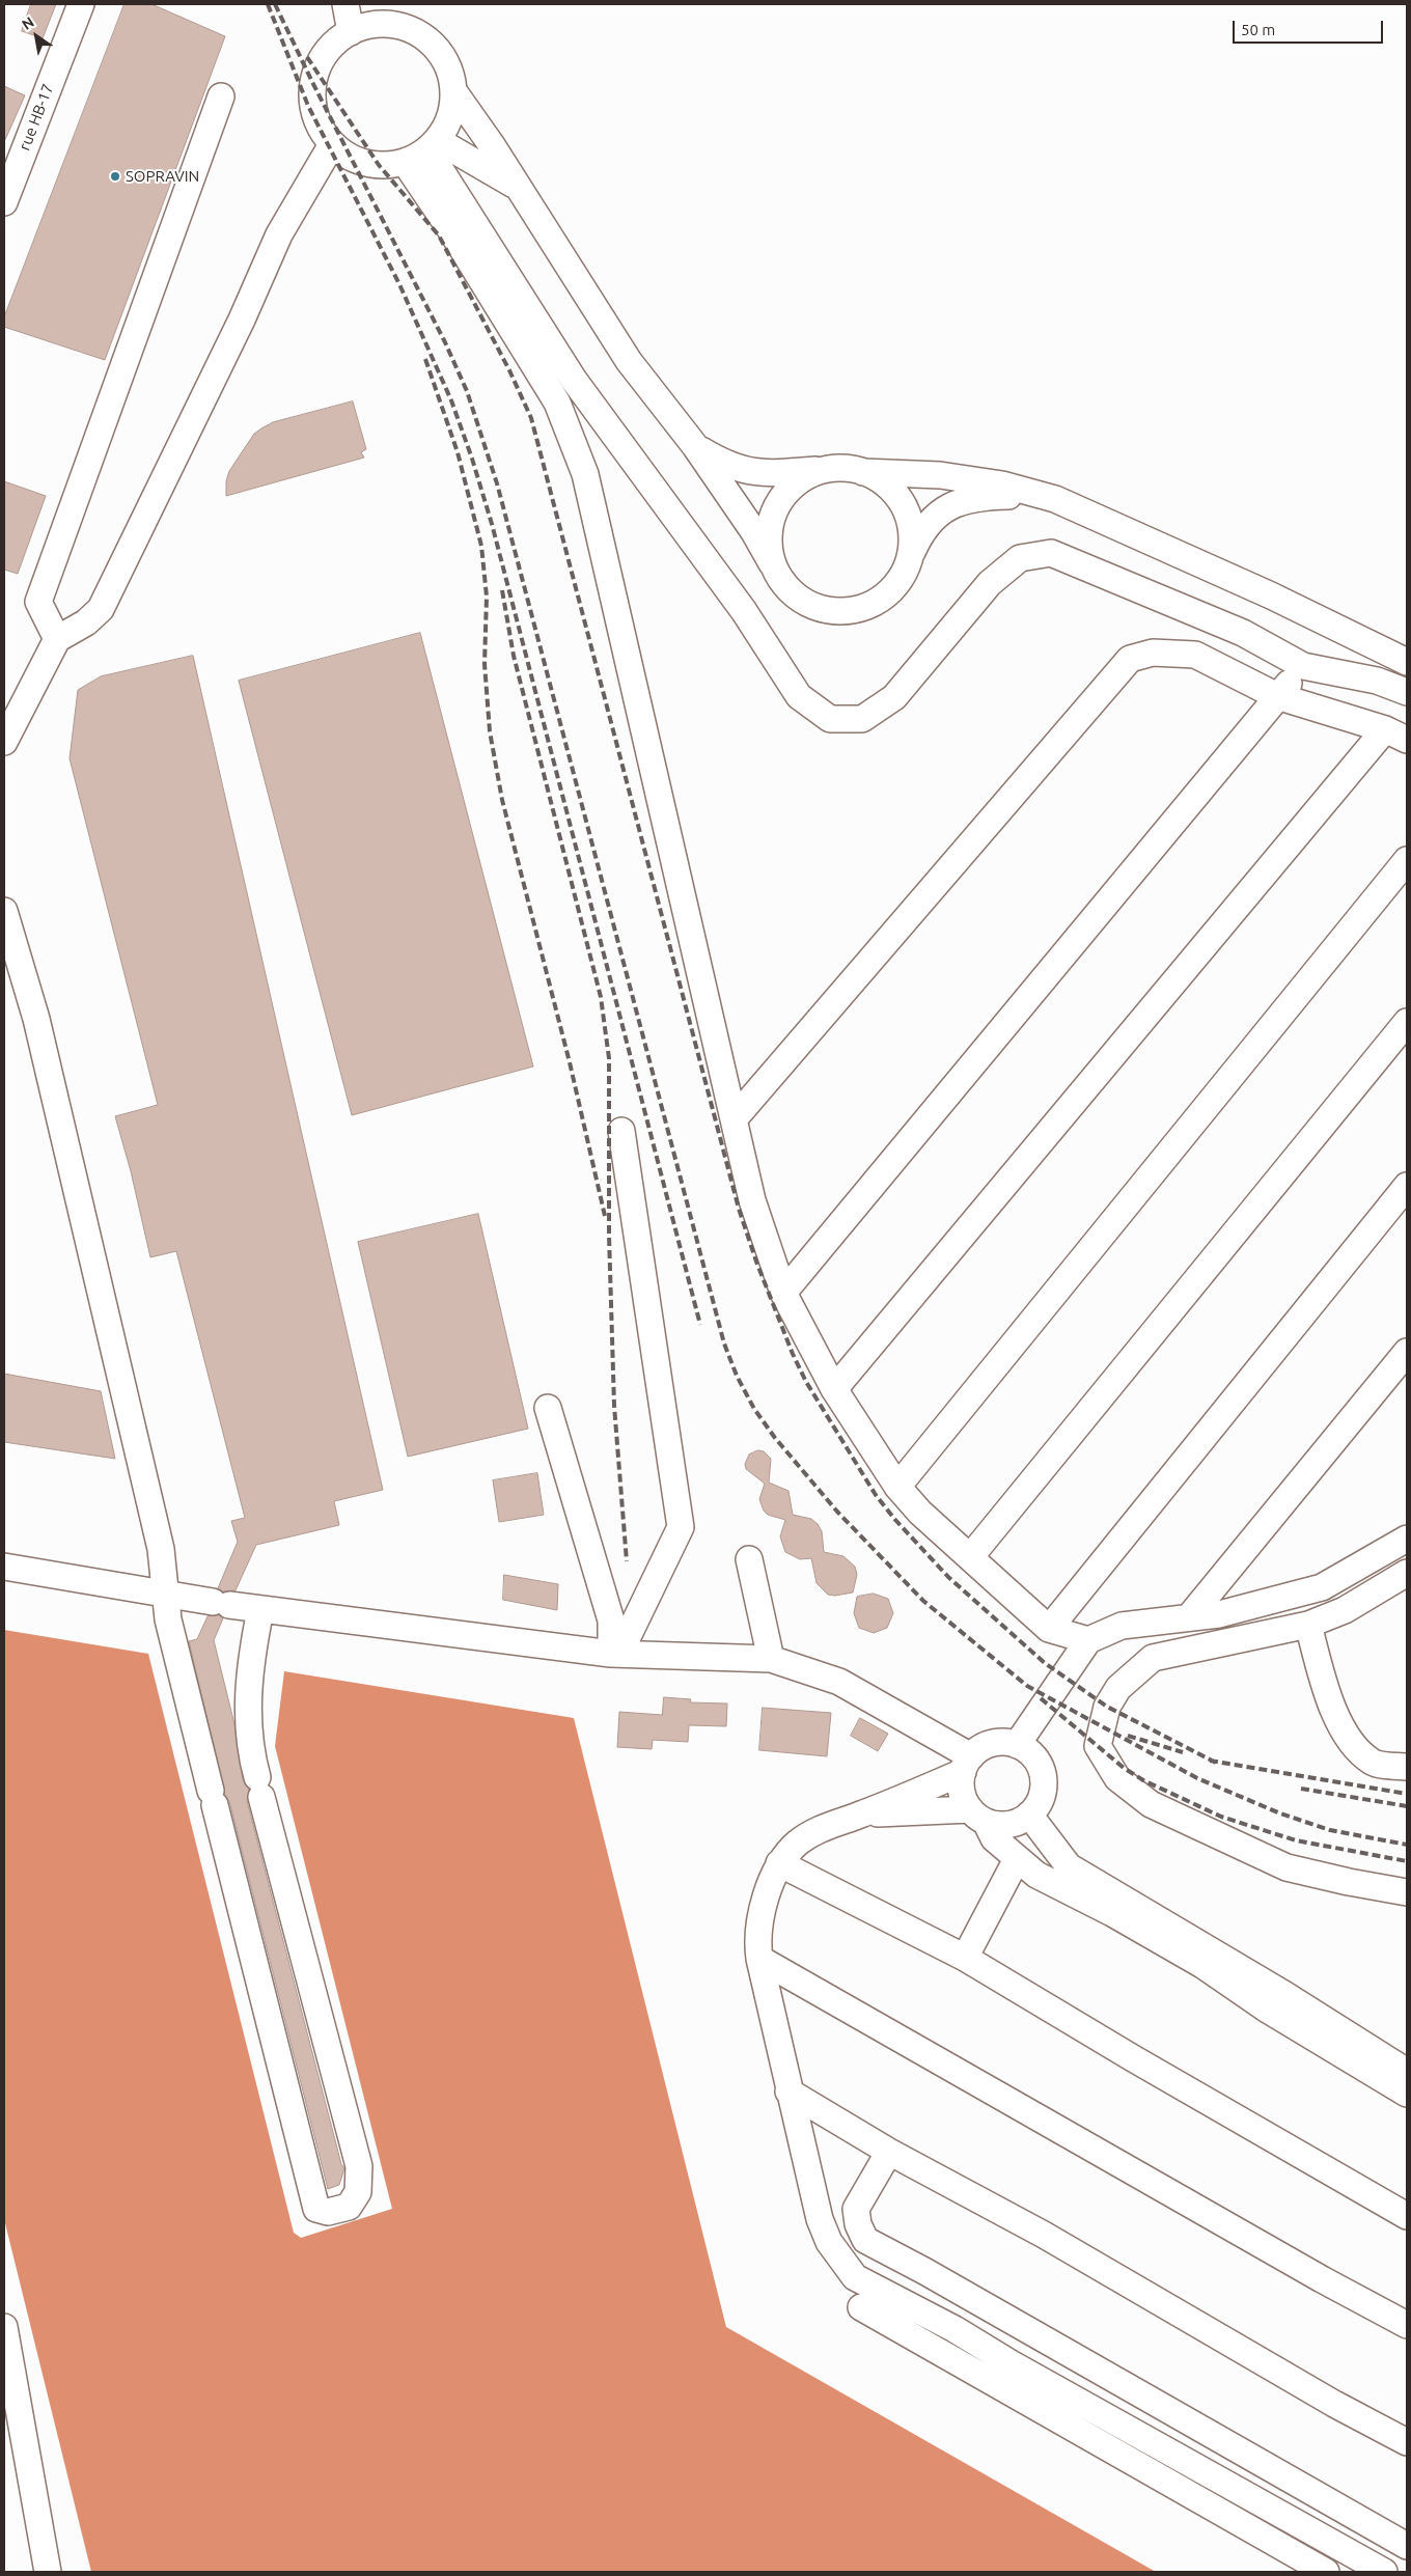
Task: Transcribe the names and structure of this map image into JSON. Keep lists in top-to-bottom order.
{
  "streets": {
    "street": ["rue HB-17"]
  },
  "places": ["SOPRAVIN"],
  "scale_bar": "50 m",
  "north": "top left"
}
